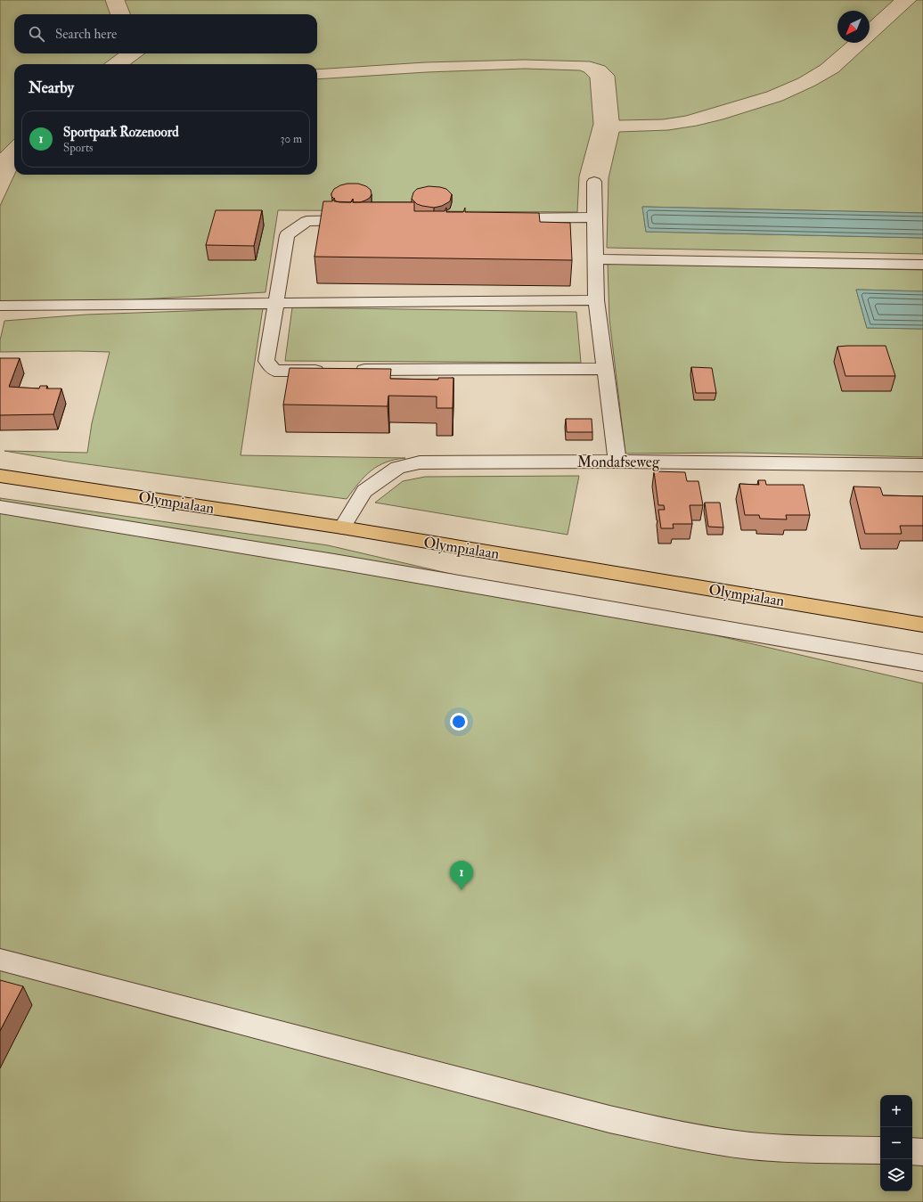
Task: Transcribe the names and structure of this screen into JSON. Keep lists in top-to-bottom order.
{
  "streets": {
    "main road": ["Olympialaan"],
    "street": ["Mondafseweg"]
  },
  "crossings": [
    ["Mondafseweg", "Olympialaan"]
  ],
  "north": "bottom left",
  "page": {
    "search": "Search here",
    "heading": "Nearby",
    "list": [
      {
        "mark": "1",
        "name": "Sportpark Rozenoord",
        "note": "Sports",
        "value": "30 m"
      }
    ],
    "pins": "1",
    "map_buttons": ["+", "−"]
  }
}
